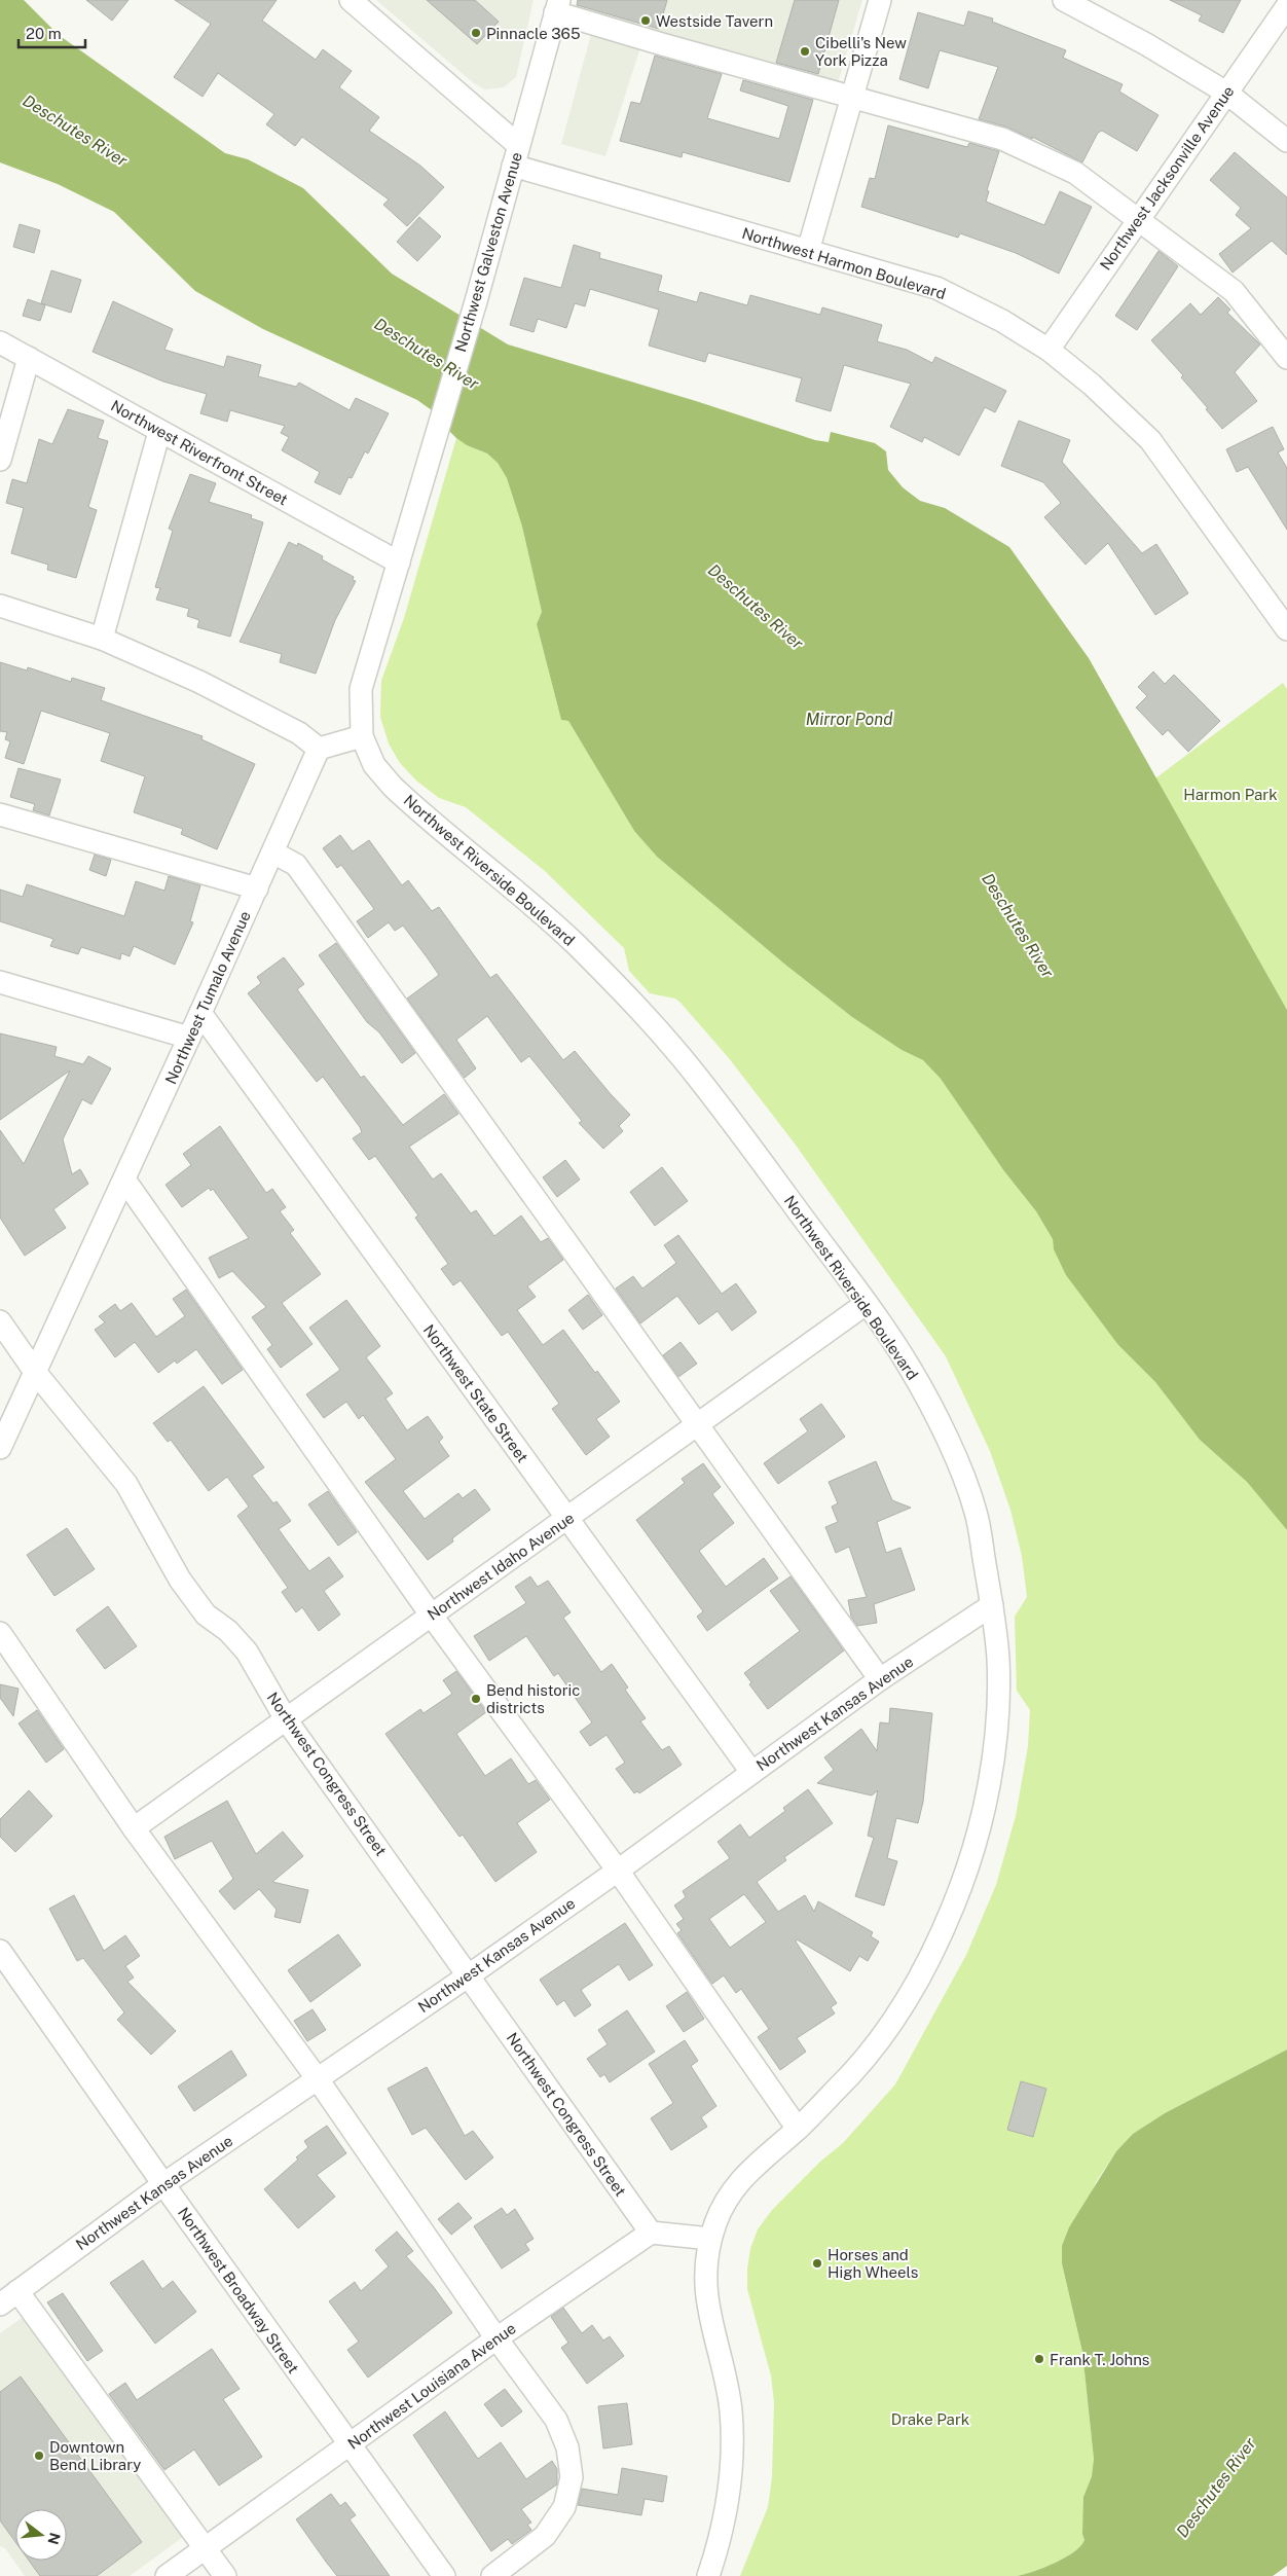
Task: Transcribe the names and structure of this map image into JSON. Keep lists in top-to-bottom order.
{
  "streets": {
    "street": [
      "Northwest Jacksonville Avenue",
      "Northwest Galveston Avenue",
      "Northwest Harmon Boulevard",
      "Northwest Riverfront Street",
      "Northwest Riverside Boulevard",
      "Northwest Tumalo Avenue",
      "Northwest State Street",
      "Northwest Idaho Avenue",
      "Northwest Kansas Avenue",
      "Northwest Congress Street",
      "Northwest Broadway Street",
      "Northwest Louisiana Avenue"
    ]
  },
  "crossings": [
    ["Northwest Jacksonville Avenue", "Northwest Harmon Boulevard"],
    ["Northwest Galveston Avenue", "Northwest Harmon Boulevard"],
    ["Northwest Galveston Avenue", "Northwest Riverfront Street"],
    ["Northwest Riverside Boulevard", "Northwest Idaho Avenue"],
    ["Northwest Riverside Boulevard", "Northwest Kansas Avenue"],
    ["Northwest Tumalo Avenue", "Northwest State Street"],
    ["Northwest Tumalo Avenue", "Northwest Congress Street"],
    ["Northwest State Street", "Northwest Idaho Avenue"],
    ["Northwest State Street", "Northwest Kansas Avenue"],
    ["Northwest Idaho Avenue", "Northwest Congress Street"],
    ["Northwest Kansas Avenue", "Northwest Congress Street"],
    ["Northwest Kansas Avenue", "Northwest Broadway Street"],
    ["Northwest Congress Street", "Northwest Louisiana Avenue"],
    ["Northwest Broadway Street", "Northwest Louisiana Avenue"]
  ],
  "water": ["Deschutes River", "Mirror Pond"],
  "parks": ["Harmon Park", "Drake Park"],
  "places": [
    "Westside Tavern",
    "Pinnacle 365",
    "Cibelli's New York Pizza",
    "Bend historic districts",
    "Horses and High Wheels",
    "Frank T. Johns",
    "Downtown Bend Library"
  ],
  "scale_bar": "20 m",
  "north": "right"
}
